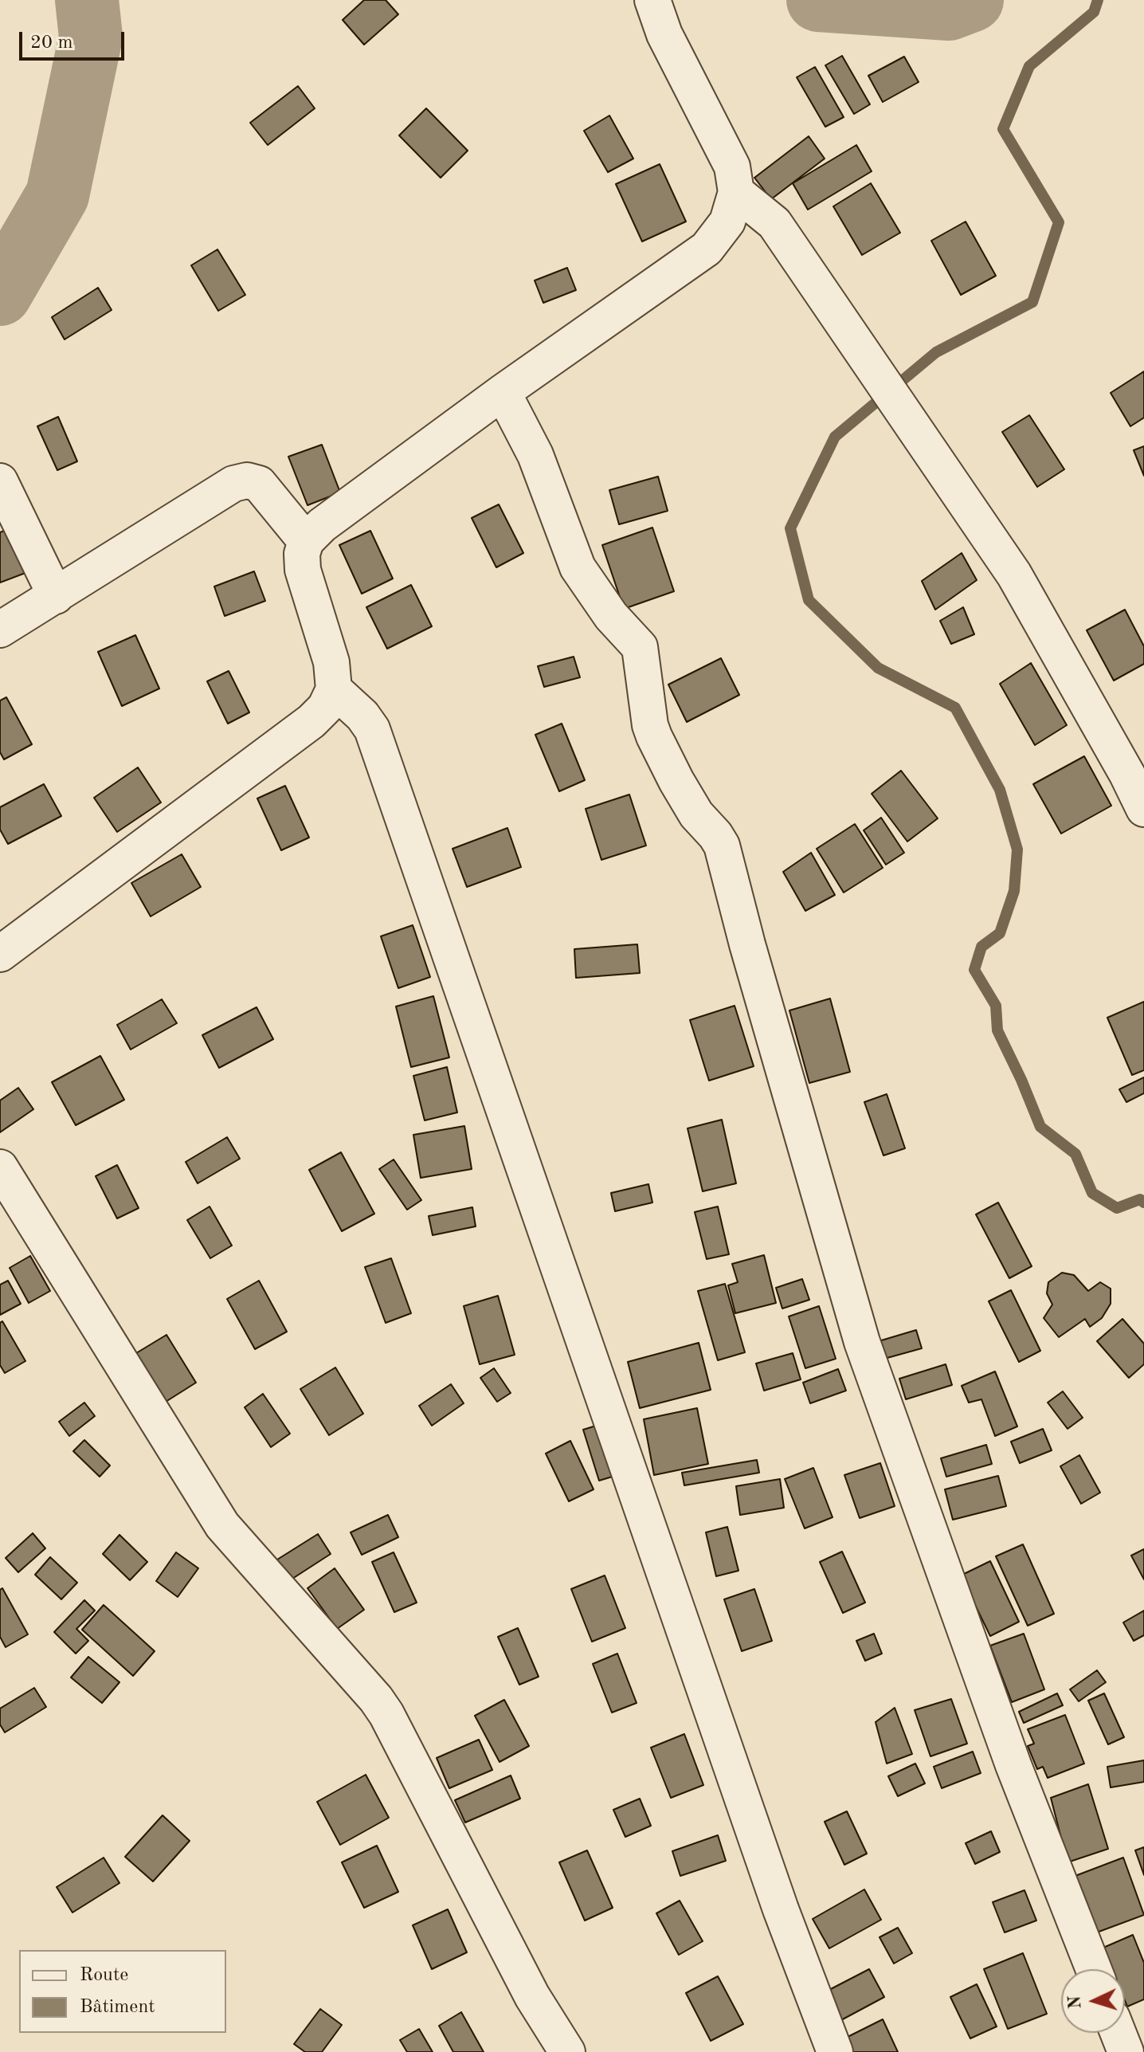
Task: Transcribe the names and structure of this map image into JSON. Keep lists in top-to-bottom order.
{
  "legend": ["Route", "Bâtiment"],
  "scale_bar": "20 m",
  "north": "left"
}
